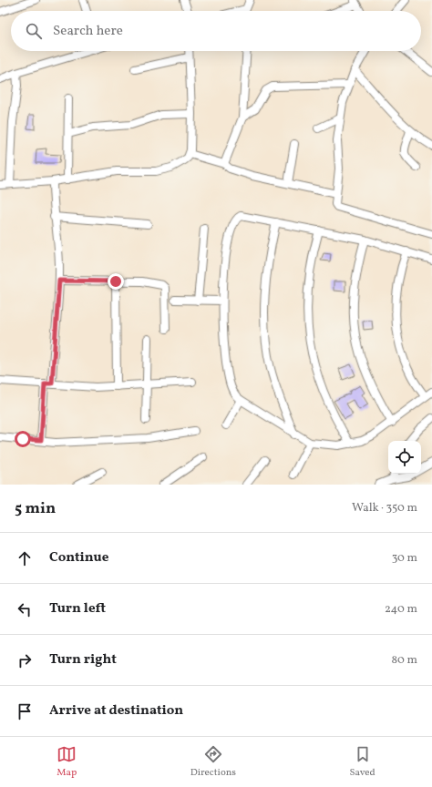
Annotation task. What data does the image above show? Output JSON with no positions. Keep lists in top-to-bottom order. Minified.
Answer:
{"page":{"search":"Search here","heading":["5 min","Walk · 350 m"],"list":[["Continue","30 m"],["Turn left","240 m"],["Turn right","80 m"],"Arrive at destination"],"nav":["Map","Directions","Saved"]}}
